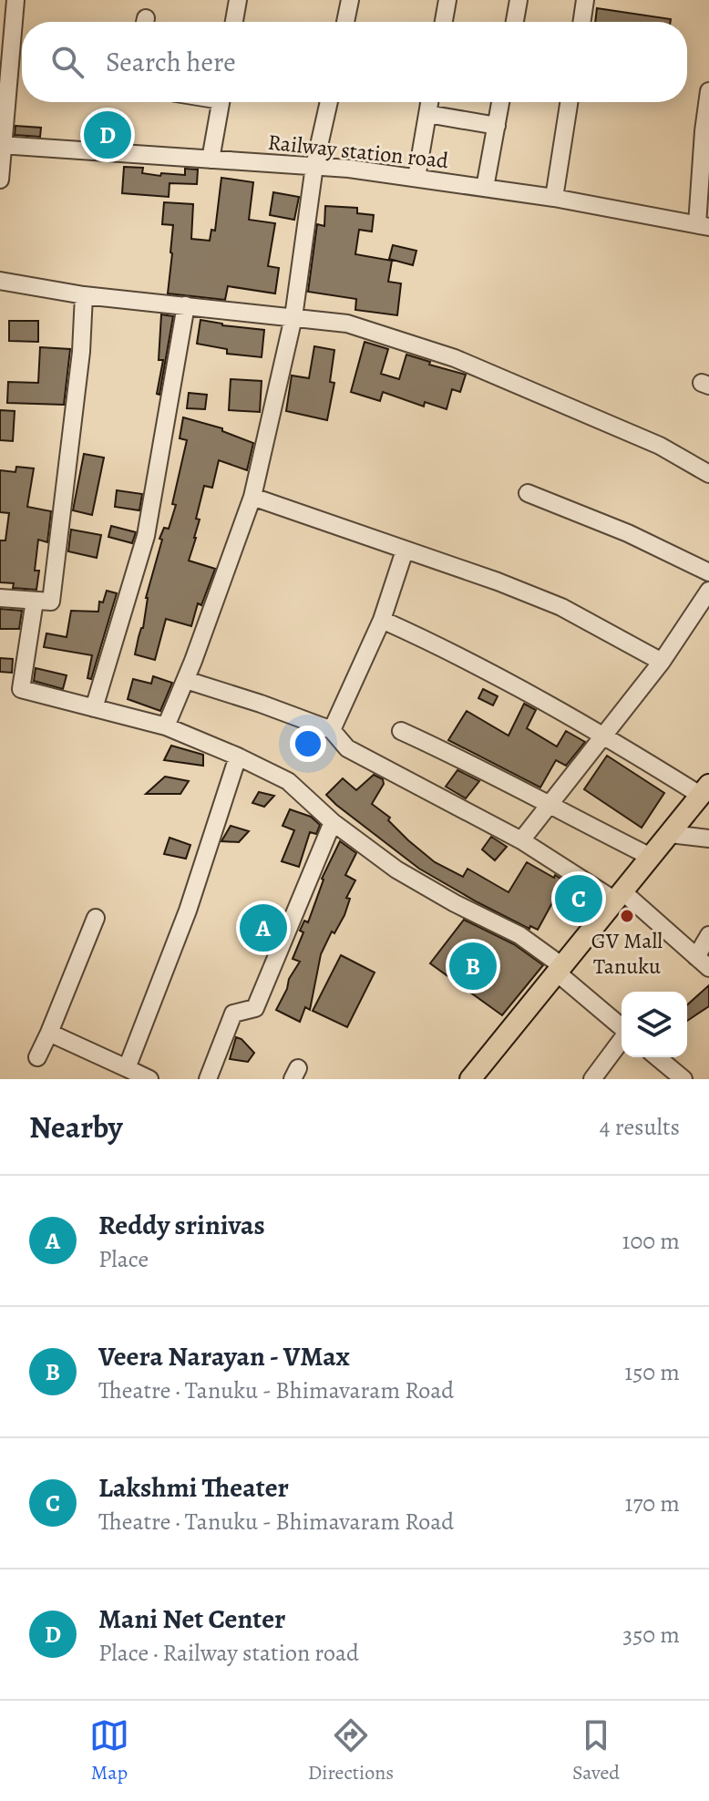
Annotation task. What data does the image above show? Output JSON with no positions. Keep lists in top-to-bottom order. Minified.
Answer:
{"streets":{"street":["Railway station road"]},"places":["GV Mall Tanuku"],"page":{"search":"Search here","pins":["D","C","A","B"],"heading":["Nearby","4 results"],"list":[{"mark":"A","name":"Reddy srinivas","note":"Place","value":"100 m"},{"mark":"B","name":"Veera Narayan - VMax","note":"Theatre · Tanuku - Bhimavaram Road","value":"150 m"},{"mark":"C","name":"Lakshmi Theater","note":"Theatre · Tanuku - Bhimavaram Road","value":"170 m"},{"mark":"D","name":"Mani Net Center","note":"Place · Railway station road","value":"350 m"}],"nav":["Map","Directions","Saved"]}}
